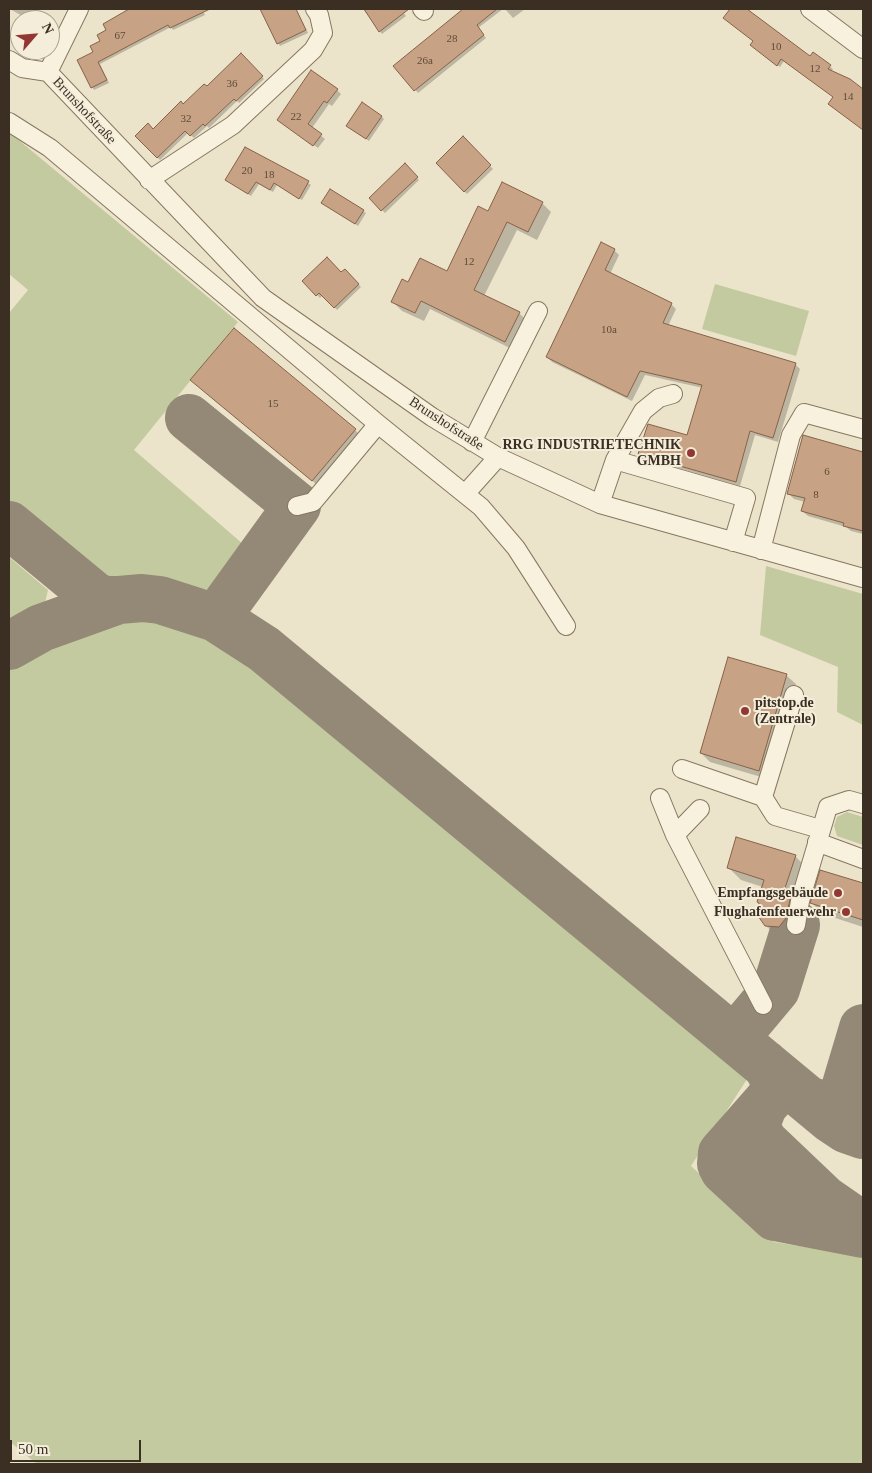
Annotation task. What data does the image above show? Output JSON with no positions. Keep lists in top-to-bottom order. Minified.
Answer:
{"streets":{"street":["Brunshofstraße"]},"places":["RRG INDUSTRIETECHNIK GMBH","pitstop.de (Zentrale)","Empfangsgebäude","Flughafenfeuerwehr"],"house_numbers":["67","28","10","26a","12","36","14","22","32","20","18","12","10a","15","6","8"],"scale_bar":"50 m","north":"top right"}
